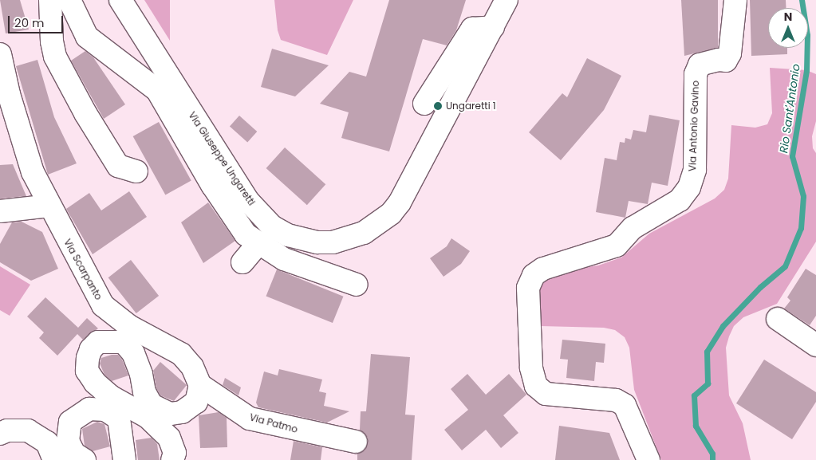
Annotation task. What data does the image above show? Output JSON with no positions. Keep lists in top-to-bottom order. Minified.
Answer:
{"streets":{"street":["Via Antonio Gavino","Via Giuseppe Ungaretti","Via Scarpanto","Via Patmo"]},"crossings":[["Via Scarpanto","Via Patmo"]],"water":["Rio Sant'Antonio"],"places":["Ungaretti 1"],"scale_bar":"20 m","north":"top"}
